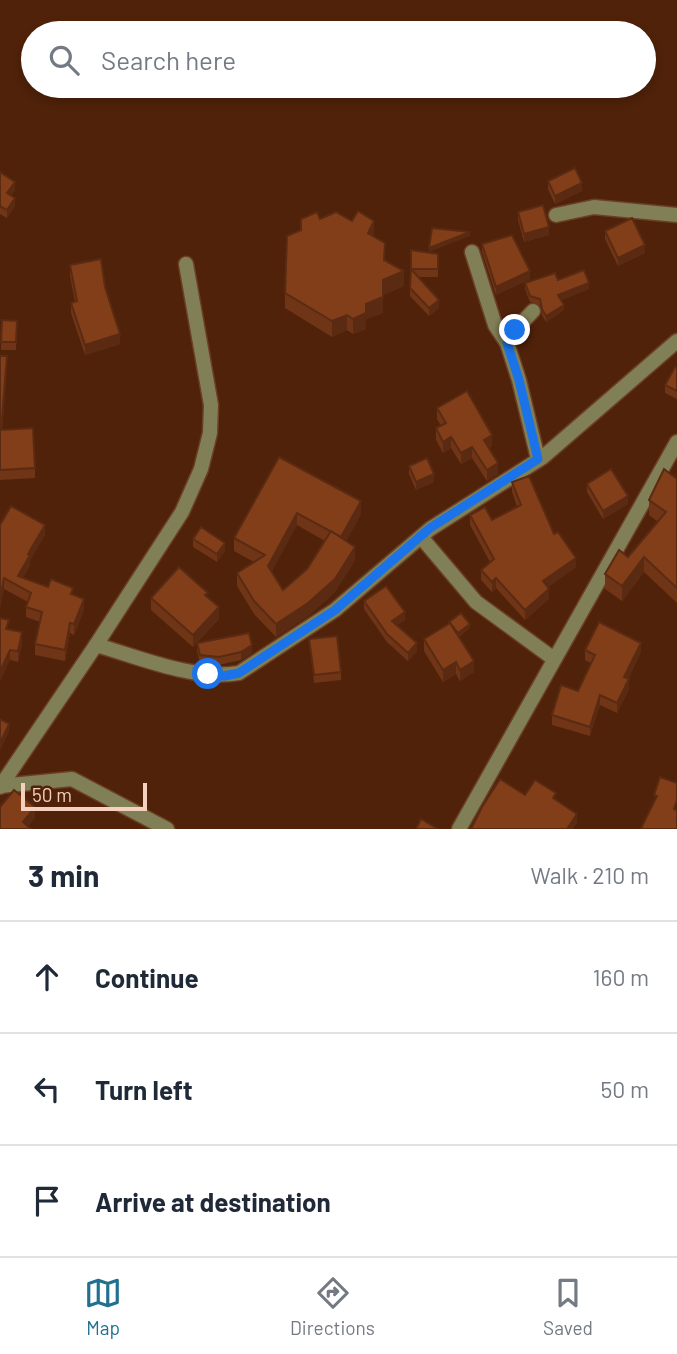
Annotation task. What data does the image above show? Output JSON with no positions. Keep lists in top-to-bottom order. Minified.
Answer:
{"scale_bar":"50 m","page":{"search":"Search here","scale":"50 m","heading":["3 min","Walk · 210 m"],"list":[["Continue","160 m"],["Turn left","50 m"],"Arrive at destination"],"nav":["Map","Directions","Saved"]}}
